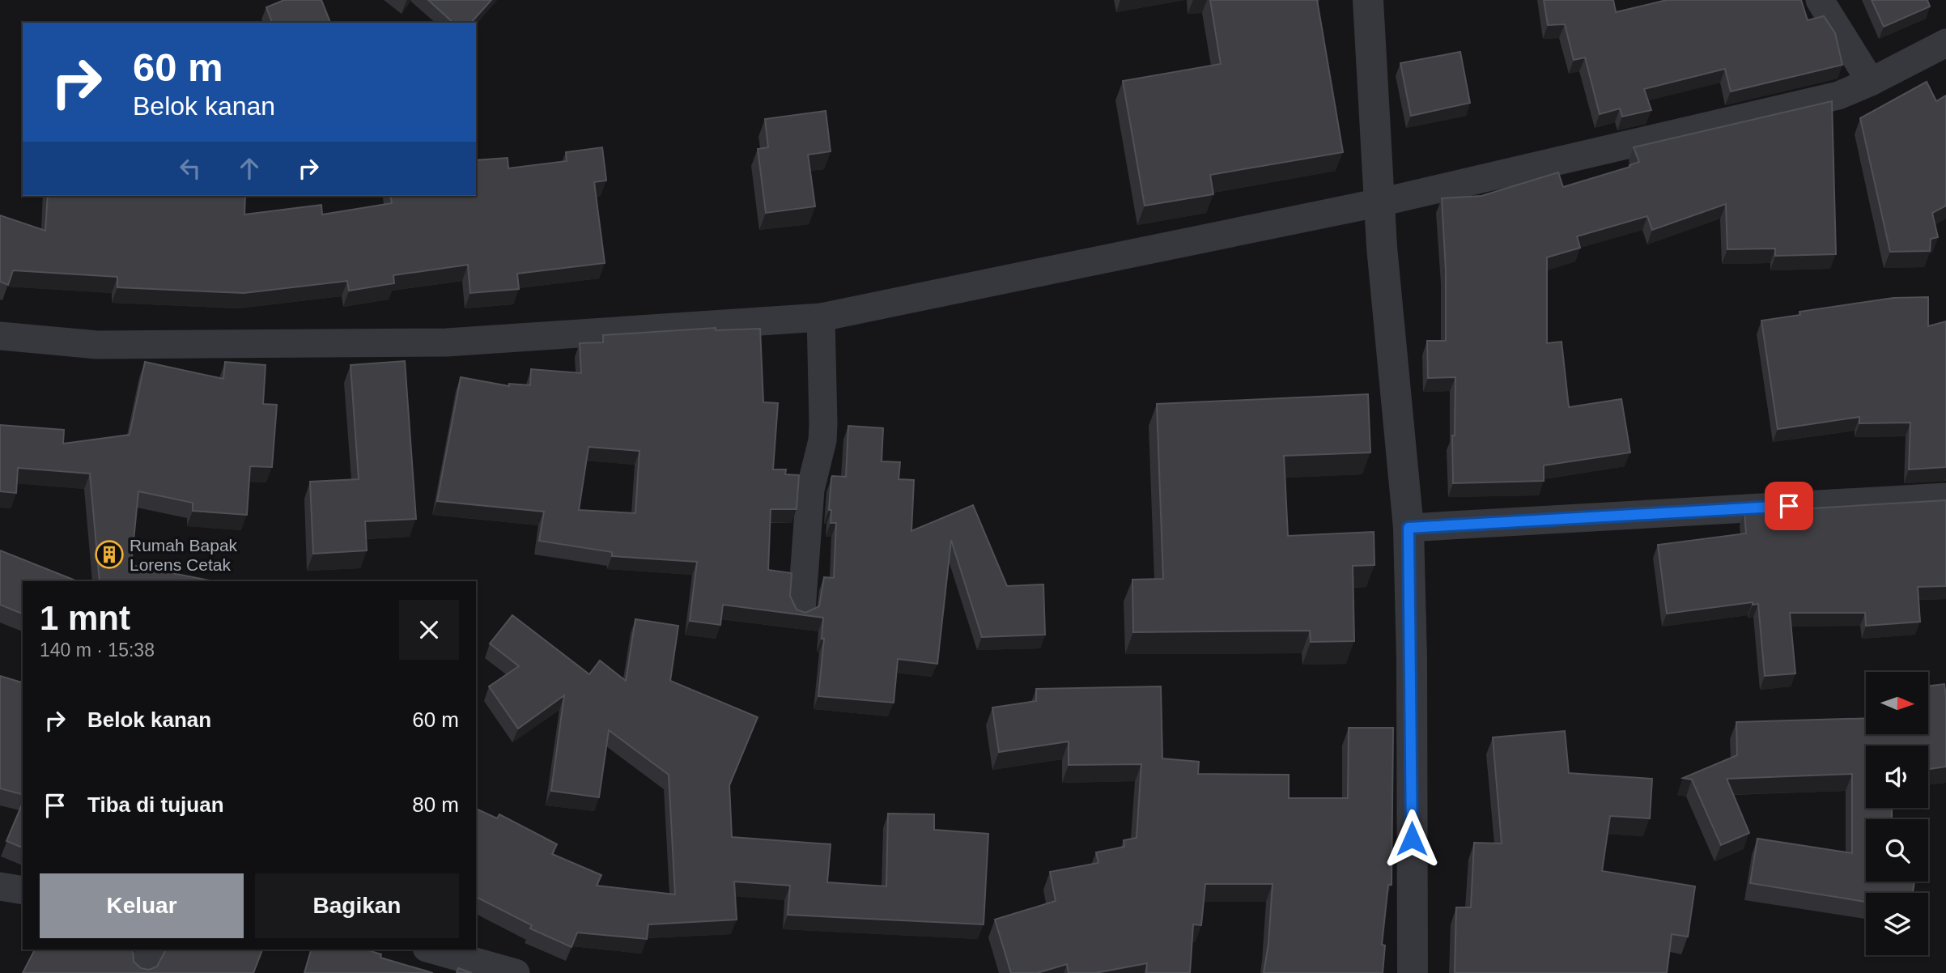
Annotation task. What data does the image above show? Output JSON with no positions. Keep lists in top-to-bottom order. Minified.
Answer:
{"places":{"building":["Rumah Bapak Lorens Cetak"]},"north":"right","page":{"turn":["60 m","Belok kanan"],"heading":["1 mnt","140 m · 15:38"],"list":[{"name":"Belok kanan","value":"60 m"},{"name":"Tiba di tujuan","value":"80 m"}],"buttons":["Keluar","Bagikan"]}}
